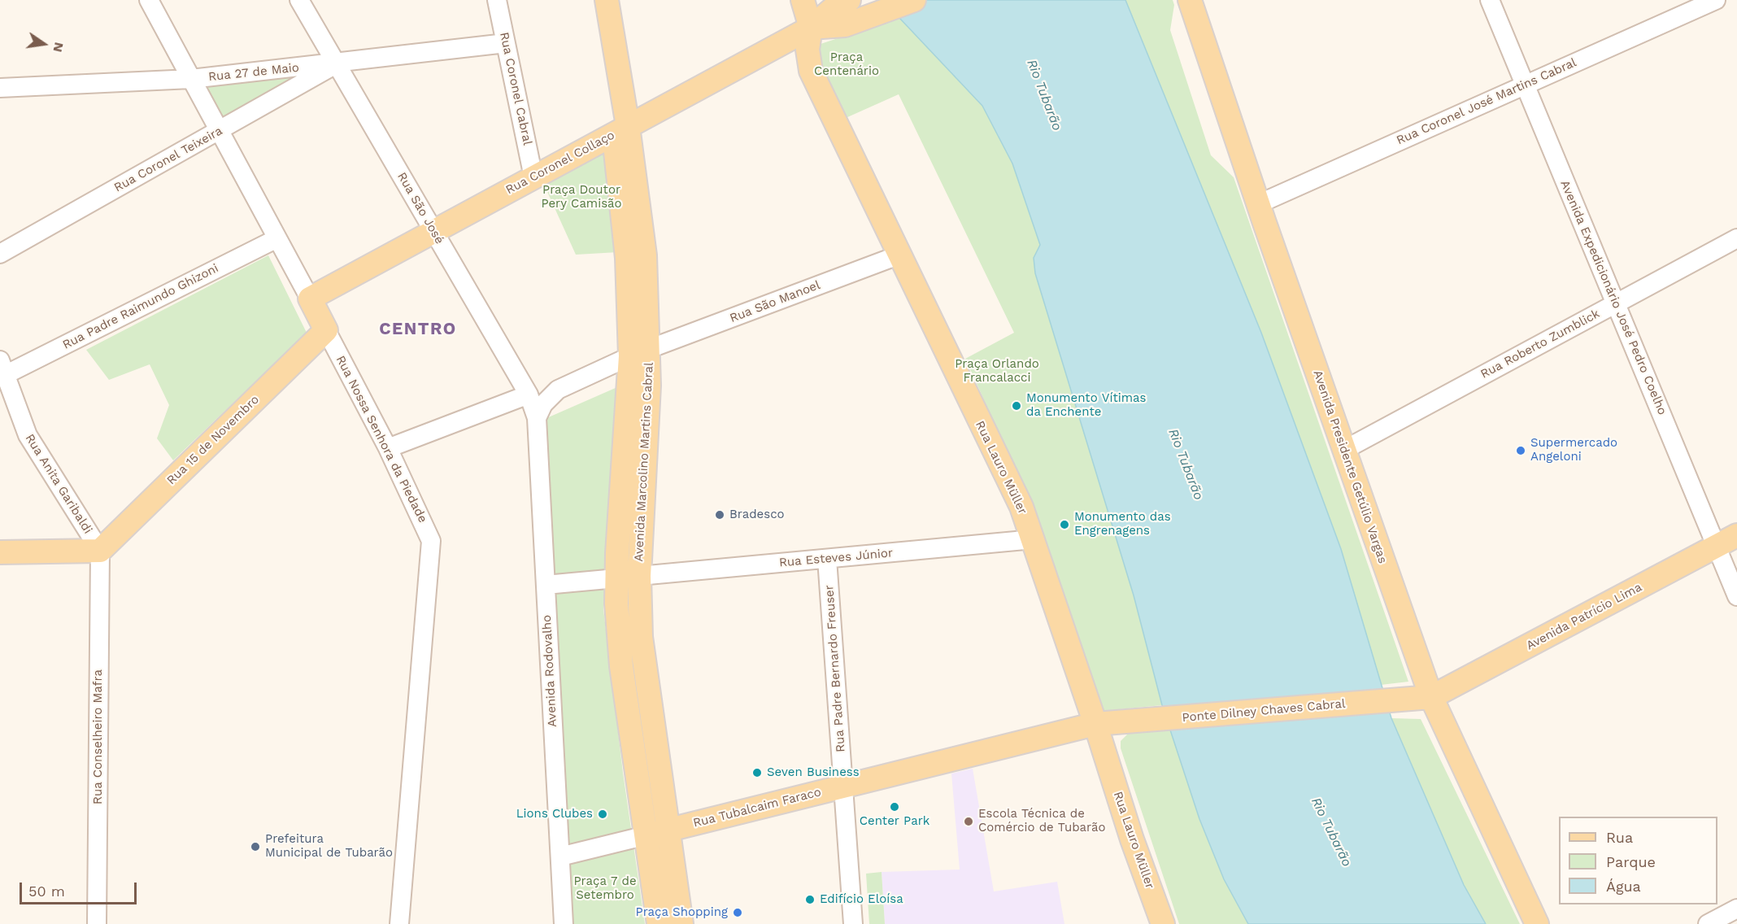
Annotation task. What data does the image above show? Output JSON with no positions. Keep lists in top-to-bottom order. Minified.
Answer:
{"streets":{"main road":["Rua Coronel Collaço","Rua Nossa Senhora da Piedade","Rua 15 de Novembro","Avenida Marcolino Martins Cabral","Avenida Presidente Getúlio Vargas","Rua Lauro Müller","Avenida Patrício Lima","Ponte Dilney Chaves Cabral","Rua Tubalcaim Faraco"],"street":["Rua 27 de Maio","Rua Coronel Cabral","Rua Coronel José Martins Cabral","Rua Coronel Teixeira","Rua São José","Avenida Expedicionário José Pedro Coelho","Rua São Manoel","Rua Padre Raimundo Ghizoni","Rua Roberto Zumblick","Rua Anita Garibaldi","Rua Esteves Júnior","Rua Padre Bernardo Freuser","Avenida Rodovalho","Rua Conselheiro Mafra"]},"crossings":[["Rua 27 de Maio","Rua Coronel Cabral"],["Rua 27 de Maio","Rua Coronel Teixeira"],["Rua 27 de Maio","Rua São José"],["Rua 27 de Maio","Rua Nossa Senhora da Piedade"],["Rua Coronel Cabral","Rua Coronel Collaço"],["Rua Coronel José Martins Cabral","Avenida Expedicionário José Pedro Coelho"],["Rua Coronel José Martins Cabral","Avenida Presidente Getúlio Vargas"],["Rua Coronel Teixeira","Rua São José"],["Rua Coronel Teixeira","Rua Nossa Senhora da Piedade"],["Rua Coronel Collaço","Rua São José"],["Rua Coronel Collaço","Rua Nossa Senhora da Piedade"],["Rua Coronel Collaço","Avenida Marcolino Martins Cabral"],["Rua Coronel Collaço","Rua Lauro Müller"],["Rua São José","Rua São Manoel"],["Rua São José","Avenida Rodovalho"],["Avenida Expedicionário José Pedro Coelho","Rua Roberto Zumblick"],["Avenida Expedicionário José Pedro Coelho","Avenida Patrício Lima"],["Rua São Manoel","Avenida Marcolino Martins Cabral"],["Rua São Manoel","Rua Lauro Müller"],["Rua São Manoel","Avenida Rodovalho"],["Rua Padre Raimundo Ghizoni","Rua Nossa Senhora da Piedade"],["Rua Padre Raimundo Ghizoni","Rua Anita Garibaldi"],["Rua Roberto Zumblick","Avenida Presidente Getúlio Vargas"],["Rua Nossa Senhora da Piedade","Rua 15 de Novembro"],["Rua 15 de Novembro","Rua Anita Garibaldi"],["Rua 15 de Novembro","Rua Conselheiro Mafra"],["Avenida Marcolino Martins Cabral","Rua Esteves Júnior"],["Avenida Marcolino Martins Cabral","Rua Tubalcaim Faraco"],["Avenida Presidente Getúlio Vargas","Avenida Patrício Lima"],["Avenida Presidente Getúlio Vargas","Ponte Dilney Chaves Cabral"],["Rua Lauro Müller","Rua Esteves Júnior"],["Rua Lauro Müller","Ponte Dilney Chaves Cabral"],["Rua Lauro Müller","Rua Tubalcaim Faraco"],["Rua Anita Garibaldi","Rua Conselheiro Mafra"],["Rua Esteves Júnior","Rua Padre Bernardo Freuser"],["Avenida Patrício Lima","Ponte Dilney Chaves Cabral"],["Rua Padre Bernardo Freuser","Rua Tubalcaim Faraco"],["Avenida Rodovalho","Rua Tubalcaim Faraco"],["Ponte Dilney Chaves Cabral","Rua Tubalcaim Faraco"]],"districts":["CENTRO"],"water":["Rio Tubarão"],"parks":["Praça Centenário","Praça Doutor Pery Camisão","Praça Orlando Francalacci","Praça 7 de Setembro"],"places":["Monumento Vítimas da Enchente","Supermercado Angeloni","Bradesco","Monumento das Engrenagens","Seven Business","Center Park","Lions Clubes","Escola Técnica de Comércio de Tubarão","Prefeitura Municipal de Tubarão","Edifício Eloísa","Praça Shopping"],"legend":["Rua","Parque","Água"],"scale_bar":"50 m","north":"right"}
